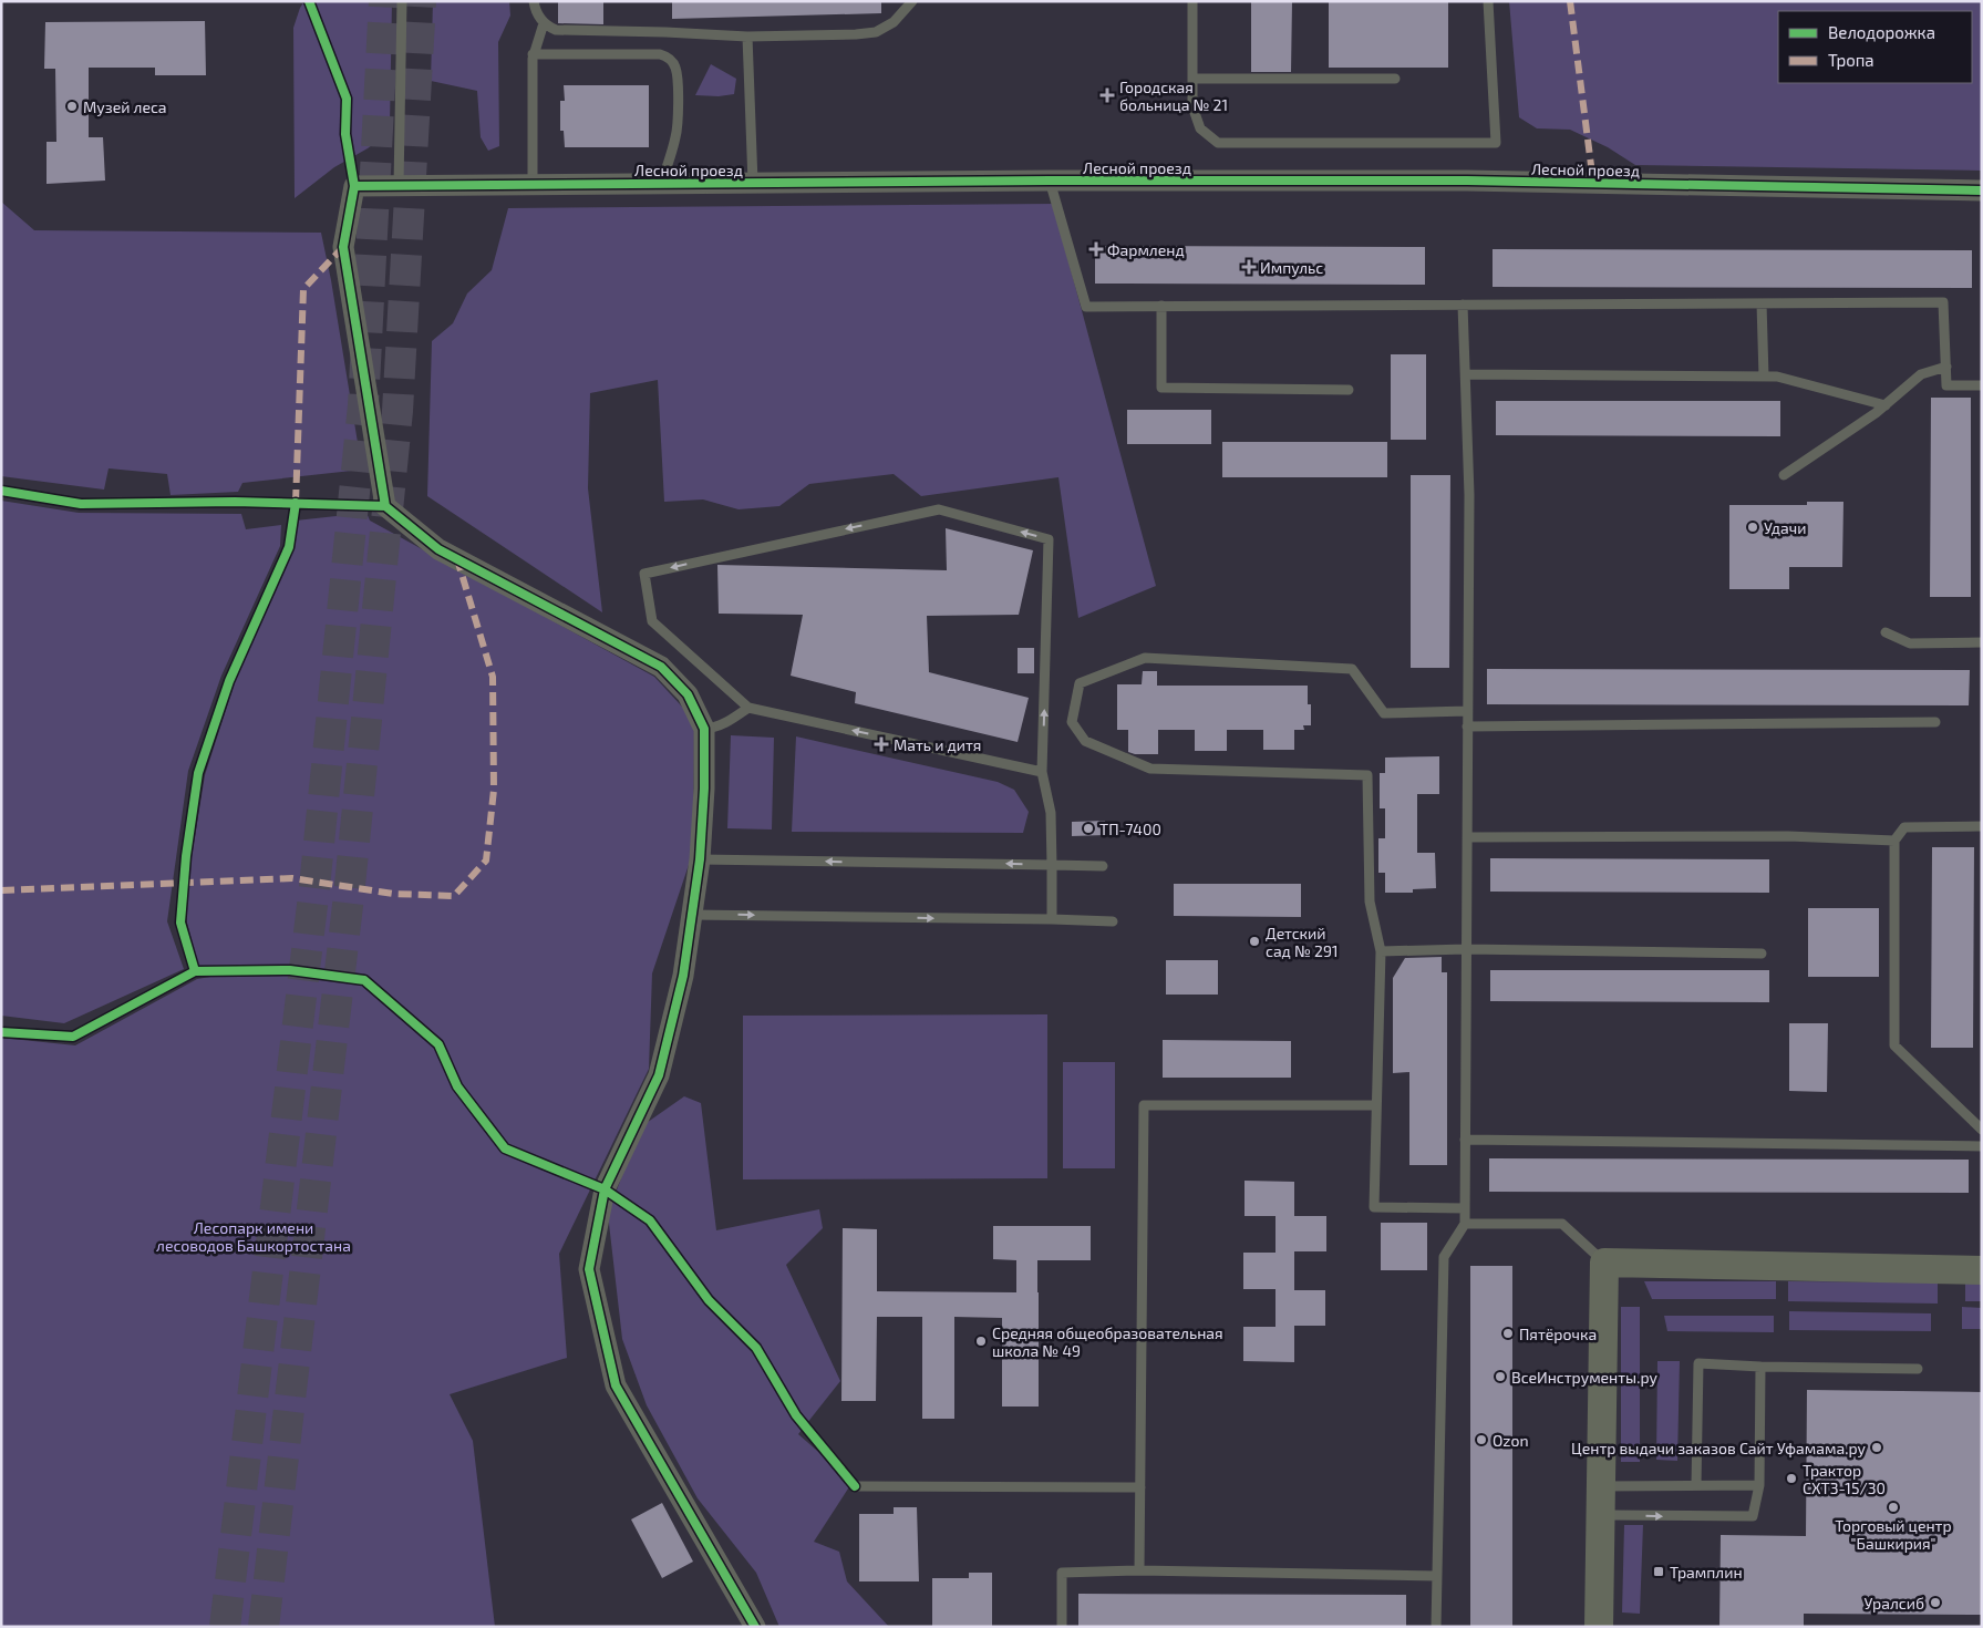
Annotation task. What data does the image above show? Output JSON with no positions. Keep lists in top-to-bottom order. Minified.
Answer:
{"streets":{"street":["Лесной проезд"]},"parks":["Лесопарк имени лесоводов Башкортостана"],"places":{"health":["Городская больница № 21","Фармленд","Импульс","Мать и дитя"],"other":["Музей леса","Удачи","ТП-7400","Детский сад № 291","Пятёрочка","Средняя общеобразовательная школа № 49","ВсеИнструменты.ру","Ozon","Центр выдачи заказов Сайт Уфамама.ру","Трактор СХТ3-15/30","Торговый центр \"Башкирия\"","Уралсиб"],"transit":["Трамплин"]},"legend":["Велодорожка","Тропа"]}
